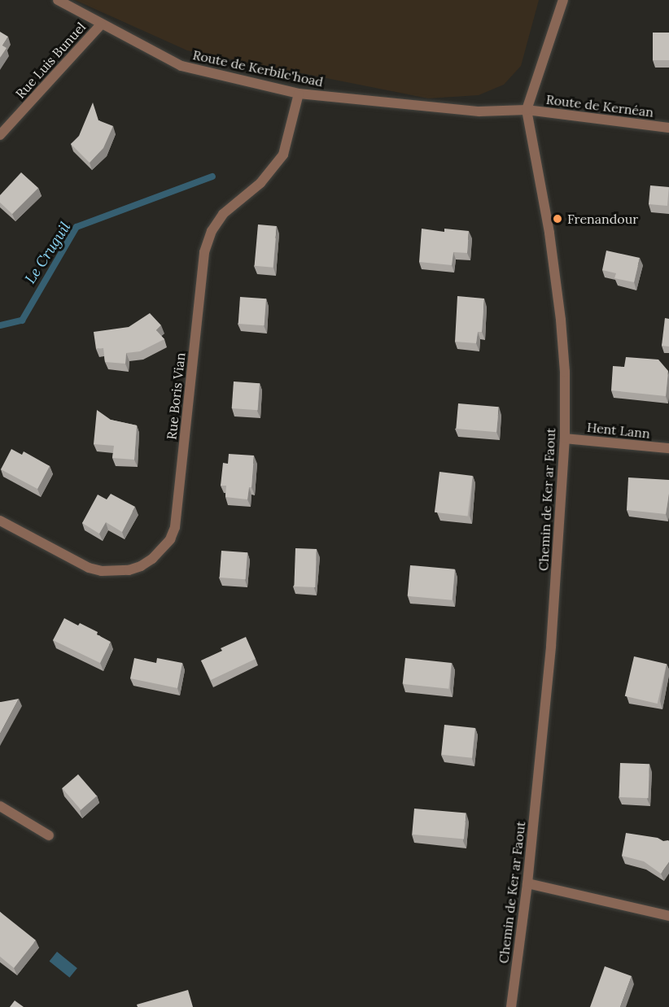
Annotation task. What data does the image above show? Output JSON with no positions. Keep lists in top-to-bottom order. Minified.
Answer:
{"streets":{"street":["Rue Luis Bunuel","Route de Kerbilc'hoad","Route de Kernéan","Rue Boris Vian","Hent Lann","Chemin de Ker ar Faout"]},"crossings":[["Rue Luis Bunuel","Route de Kerbilc'hoad"],["Route de Kerbilc'hoad","Route de Kernéan"],["Route de Kerbilc'hoad","Rue Boris Vian"],["Route de Kerbilc'hoad","Chemin de Ker ar Faout"],["Route de Kernéan","Chemin de Ker ar Faout"],["Hent Lann","Chemin de Ker ar Faout"]],"water":["Le Cruguil"],"places":["Frenandour"]}
